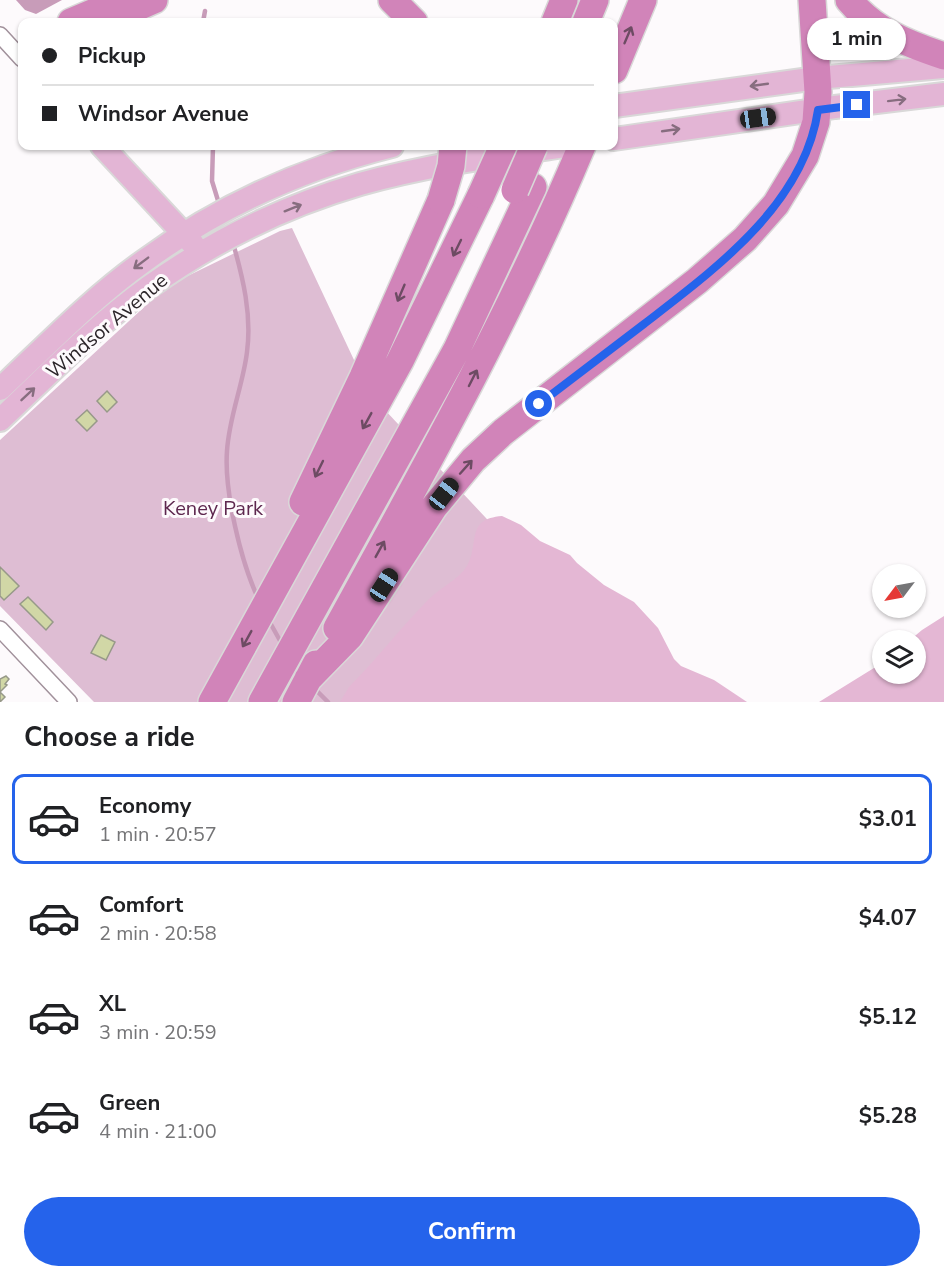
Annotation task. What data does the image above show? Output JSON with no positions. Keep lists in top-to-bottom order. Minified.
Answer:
{"streets":{"main road":["Windsor Avenue"]},"parks":["Keney Park"],"north":"bottom left","page":{"bubble":"1 min","banner":["Pickup","Windsor Avenue"],"heading":"Choose a ride","list":[{"name":"Economy","note":"1 min · 20:57","value":"$3.01"},{"name":"Comfort","note":"2 min · 20:58","value":"$4.07"},{"name":"XL","note":"3 min · 20:59","value":"$5.12"},{"name":"Green","note":"4 min · 21:00","value":"$5.28"}],"buttons":"Confirm"}}
